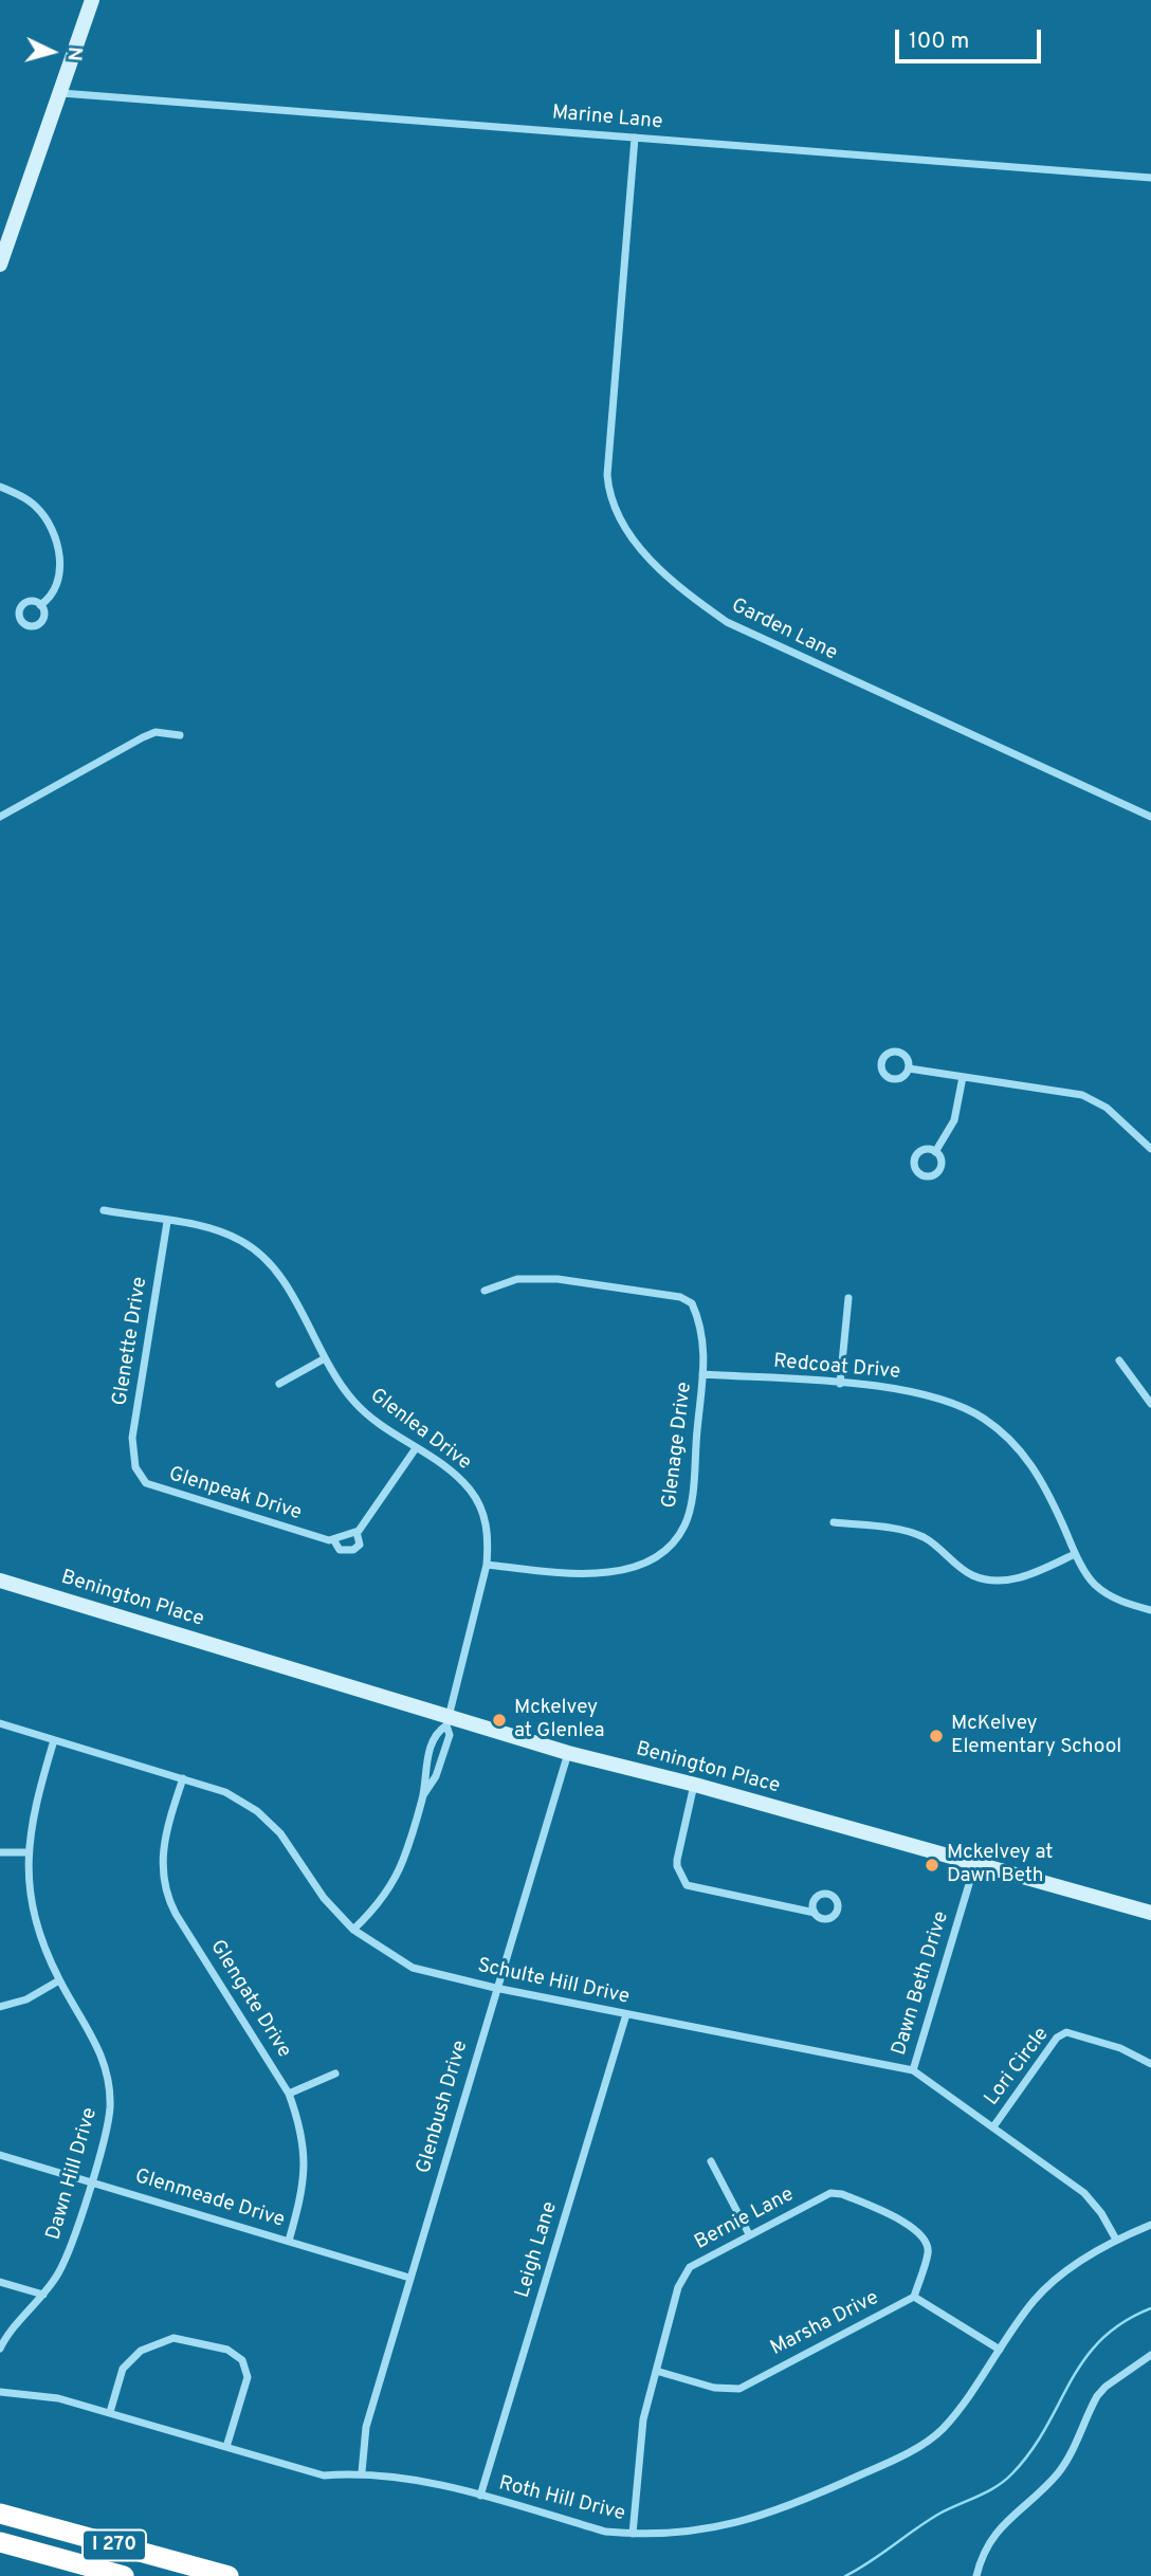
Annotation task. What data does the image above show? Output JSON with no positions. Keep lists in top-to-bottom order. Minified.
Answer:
{"streets":{"highway":["I 270"],"main road":["Benington Place"],"street":["Marine Lane","Garden Lane","Glenette Drive","Redcoat Drive","Glenlea Drive","Glenage Drive","Glenpeak Drive","Schulte Hill Drive","Dawn Beth Drive","Glengate Drive","Lori Circle","Glenbush Drive","Dawn Hill Drive","Glenmeade Drive","Bernie Lane","Leigh Lane","Marsha Drive","Roth Hill Drive"]},"crossings":[["Marine Lane","Garden Lane"],["Glenette Drive","Glenlea Drive"],["Glenette Drive","Glenpeak Drive"],["Redcoat Drive","Glenage Drive"],["Glenlea Drive","Glenage Drive"],["Glenlea Drive","Glenpeak Drive"],["Glenlea Drive","Benington Place"],["Glenlea Drive","Schulte Hill Drive"],["Benington Place","Dawn Beth Drive"],["Benington Place","Glenbush Drive"],["Schulte Hill Drive","Dawn Beth Drive"],["Schulte Hill Drive","Glengate Drive"],["Schulte Hill Drive","Lori Circle"],["Schulte Hill Drive","Glenbush Drive"],["Schulte Hill Drive","Dawn Hill Drive"],["Schulte Hill Drive","Leigh Lane"],["Schulte Hill Drive","Roth Hill Drive"],["Glengate Drive","Glenmeade Drive"],["Glenbush Drive","Glenmeade Drive"],["Glenbush Drive","Roth Hill Drive"],["Dawn Hill Drive","Glenmeade Drive"],["Bernie Lane","Marsha Drive"],["Bernie Lane","Roth Hill Drive"],["Leigh Lane","Roth Hill Drive"]],"places":["Mckelvey at Glenlea","McKelvey Elementary School","Mckelvey at Dawn Beth"],"scale_bar":"100 m","north":"right"}
